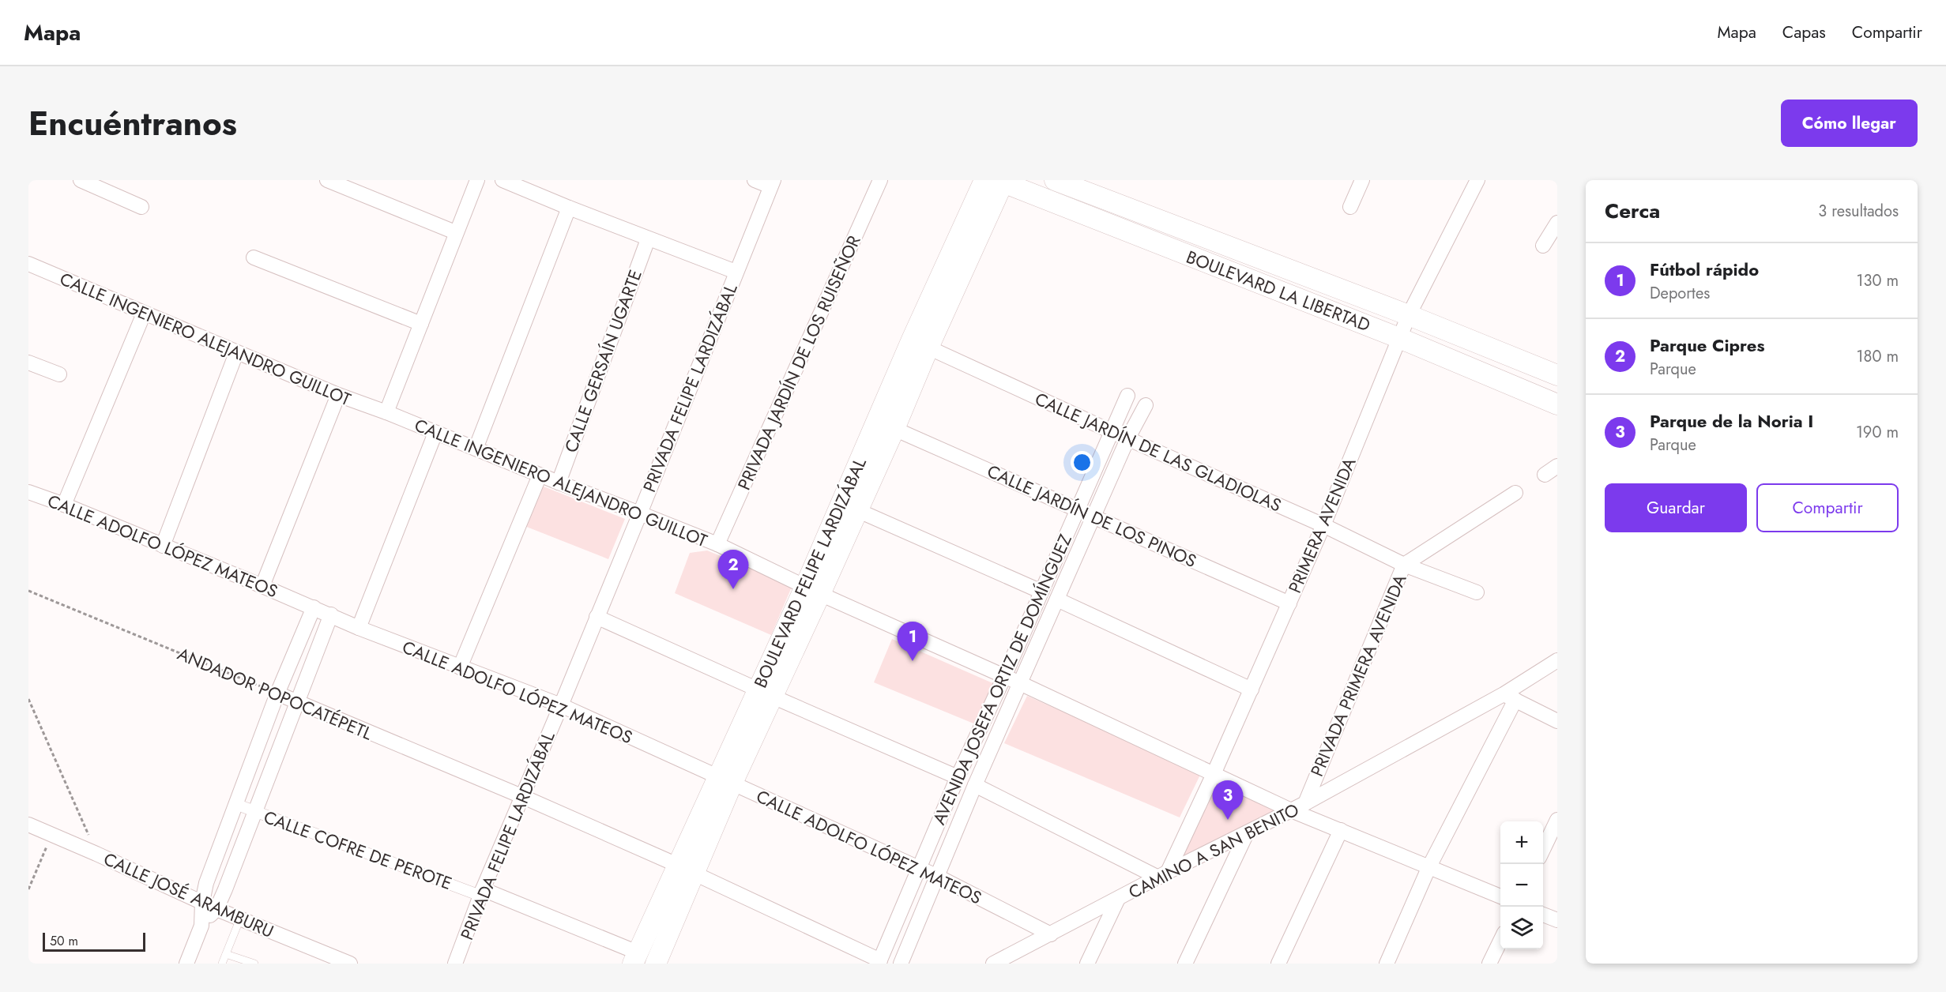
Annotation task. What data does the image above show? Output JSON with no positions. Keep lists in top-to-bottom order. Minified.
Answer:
{"streets":{"main road":["BOULEVARD LA LIBERTAD","BOULEVARD FELIPE LARDIZÁBAL"],"street":["CALLE INGENIERO ALEJANDRO GUILLOT","CALLE GERSAÍN UGARTE","PRIVADA JARDÍN DE LOS RUISEÑOR","PRIVADA FELIPE LARDIZÁBAL","CALLE JARDÍN DE LAS GLADIOLAS","CALLE JARDÍN DE LOS PINOS","PRIMERA AVENIDA","CALLE ADOLFO LÓPEZ MATEOS","PRIVADA PRIMERA AVENIDA","AVENIDA JOSEFA ORTIZ DE DOMÍNGUEZ","ANDADOR POPOCATÉPETL","CALLE COFRE DE PEROTE","CAMINO A SAN BENITO","CALLE JOSÉ ARAMBURU"]},"crossings":[["BOULEVARD LA LIBERTAD","PRIMERA AVENIDA"],["BOULEVARD LA LIBERTAD","BOULEVARD FELIPE LARDIZÁBAL"],["CALLE INGENIERO ALEJANDRO GUILLOT","CALLE GERSAÍN UGARTE"],["CALLE INGENIERO ALEJANDRO GUILLOT","PRIVADA JARDÍN DE LOS RUISEÑOR"],["CALLE INGENIERO ALEJANDRO GUILLOT","PRIVADA FELIPE LARDIZÁBAL"],["CALLE INGENIERO ALEJANDRO GUILLOT","PRIMERA AVENIDA"],["CALLE INGENIERO ALEJANDRO GUILLOT","BOULEVARD FELIPE LARDIZÁBAL"],["CALLE INGENIERO ALEJANDRO GUILLOT","AVENIDA JOSEFA ORTIZ DE DOMÍNGUEZ"],["CALLE INGENIERO ALEJANDRO GUILLOT","CAMINO A SAN BENITO"],["PRIVADA FELIPE LARDIZÁBAL","CALLE ADOLFO LÓPEZ MATEOS"],["PRIVADA FELIPE LARDIZÁBAL","ANDADOR POPOCATÉPETL"],["PRIVADA FELIPE LARDIZÁBAL","CALLE COFRE DE PEROTE"],["CALLE JARDÍN DE LAS GLADIOLAS","PRIMERA AVENIDA"],["CALLE JARDÍN DE LAS GLADIOLAS","BOULEVARD FELIPE LARDIZÁBAL"],["CALLE JARDÍN DE LAS GLADIOLAS","PRIVADA PRIMERA AVENIDA"],["CALLE JARDÍN DE LAS GLADIOLAS","AVENIDA JOSEFA ORTIZ DE DOMÍNGUEZ"],["CALLE JARDÍN DE LOS PINOS","PRIMERA AVENIDA"],["CALLE JARDÍN DE LOS PINOS","BOULEVARD FELIPE LARDIZÁBAL"],["CALLE JARDÍN DE LOS PINOS","AVENIDA JOSEFA ORTIZ DE DOMÍNGUEZ"],["PRIMERA AVENIDA","CAMINO A SAN BENITO"],["CALLE ADOLFO LÓPEZ MATEOS","BOULEVARD FELIPE LARDIZÁBAL"],["CALLE ADOLFO LÓPEZ MATEOS","AVENIDA JOSEFA ORTIZ DE DOMÍNGUEZ"],["CALLE ADOLFO LÓPEZ MATEOS","CAMINO A SAN BENITO"],["BOULEVARD FELIPE LARDIZÁBAL","ANDADOR POPOCATÉPETL"],["PRIVADA PRIMERA AVENIDA","CAMINO A SAN BENITO"],["AVENIDA JOSEFA ORTIZ DE DOMÍNGUEZ","ANDADOR POPOCATÉPETL"]],"scale_bar":"50 m","page":{"header":"Mapa","nav":["Mapa","Capas","Compartir"],"title":"Encuéntranos","buttons":["Cómo llegar",["Guardar","Compartir"]],"heading":["Cerca","3 resultados"],"list":[{"mark":"1","name":"Fútbol rápido","note":"Deportes","value":"130 m"},{"mark":"2","name":"Parque Cipres","note":"Parque","value":"180 m"},{"mark":"3","name":"Parque de la Noria I","note":"Parque","value":"190 m"}],"pins":["2","1","3"],"map_buttons":["+","−"],"scale":"50 m"}}
